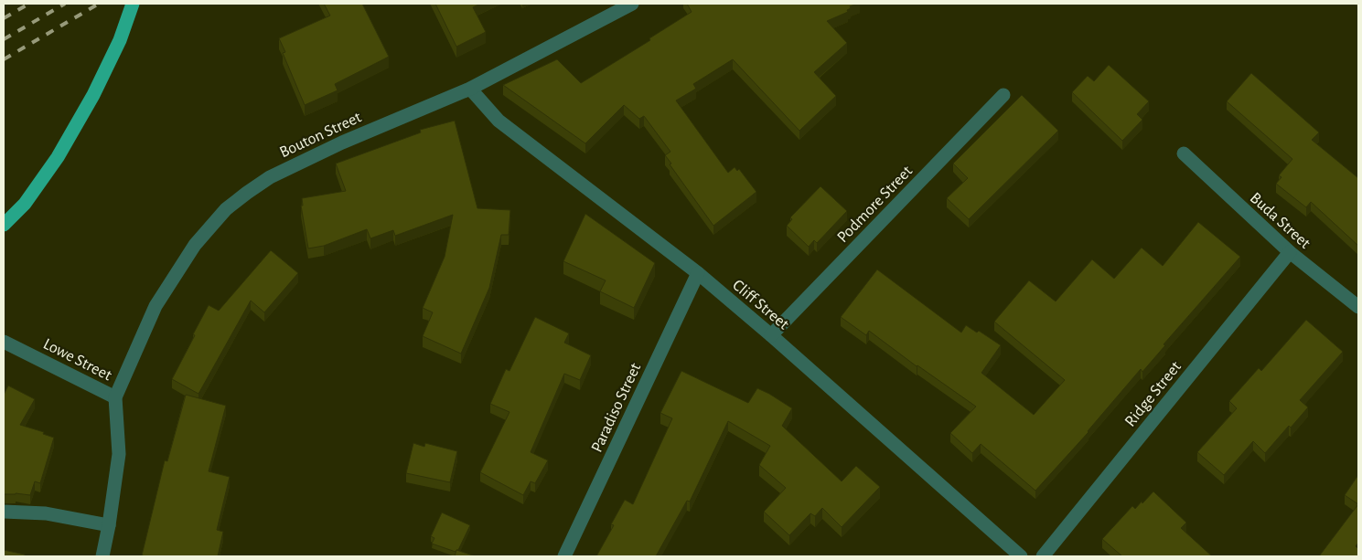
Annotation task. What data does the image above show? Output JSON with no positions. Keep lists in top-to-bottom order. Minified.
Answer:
{"streets":{"street":["Bouton Street","Podmore Street","Buda Street","Cliff Street","Lowe Street","Ridge Street","Paradiso Street"]},"crossings":[["Bouton Street","Cliff Street"],["Bouton Street","Lowe Street"],["Podmore Street","Cliff Street"],["Buda Street","Ridge Street"],["Cliff Street","Paradiso Street"]]}
